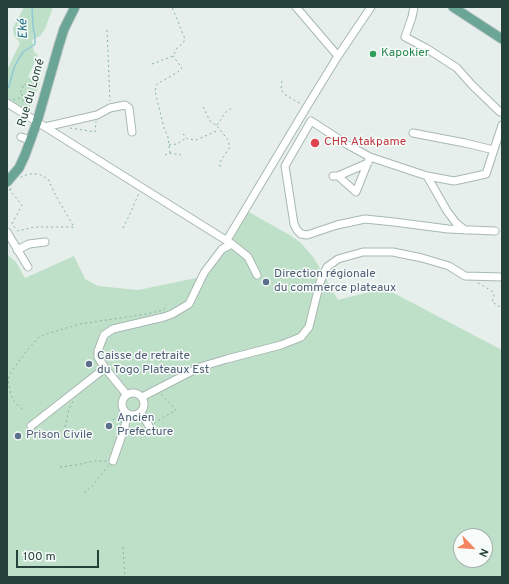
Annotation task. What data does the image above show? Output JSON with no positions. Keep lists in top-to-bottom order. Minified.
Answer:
{"streets":{"main road":["Rue du Lomé"]},"water":["Eké"],"places":["Kapokier","CHR Atakpame","Direction régionale du commerce plateaux","Caisse de retraite du Togo Plateaux Est","Ancien Prefecture","Prison Civile"],"scale_bar":"100 m","north":"bottom right"}
